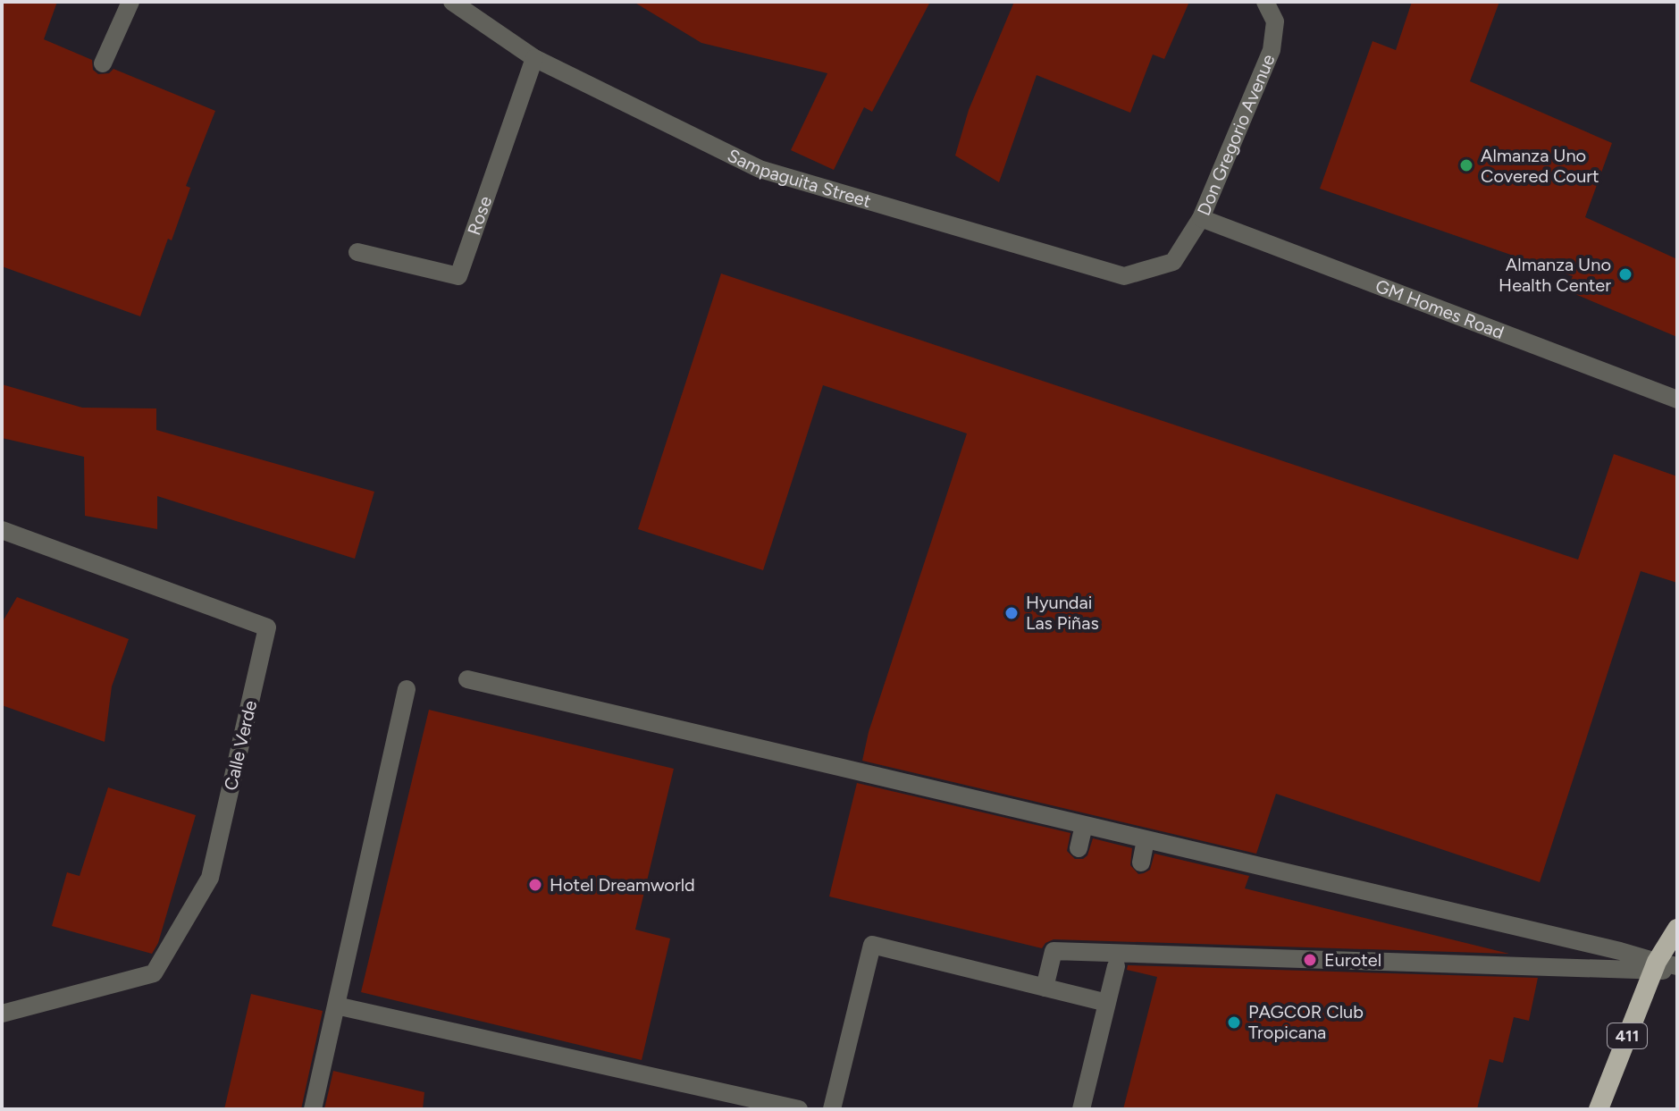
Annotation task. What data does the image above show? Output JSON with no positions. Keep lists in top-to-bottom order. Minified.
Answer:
{"streets":{"highway":["411"],"street":["Don Gregorio Avenue","Sampaguita Street","Rose","GM Homes Road","Calle Verde"]},"crossings":[["Don Gregorio Avenue","Sampaguita Street"],["Don Gregorio Avenue","GM Homes Road"],["Sampaguita Street","Rose"]],"places":["Almanza Uno Covered Court","Almanza Uno Health Center","Hyundai Las Piñas","Hotel Dreamworld","Eurotel","PAGCOR Club Tropicana"]}
